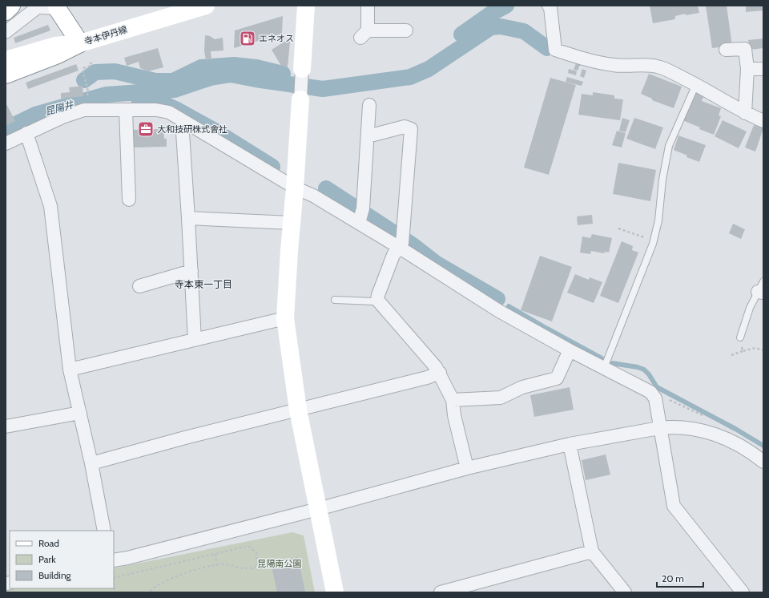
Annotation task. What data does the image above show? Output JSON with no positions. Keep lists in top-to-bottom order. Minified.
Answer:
{"streets":{"main road":["寺本伊丹線"]},"districts":["寺本東一丁目"],"water":["昆陽井"],"parks":["昆陽南公園"],"places":{"fuel station":["エネオス"],"office":["大和技研株式會社"]},"legend":["Road","Park","Building"],"scale_bar":"20 m"}
